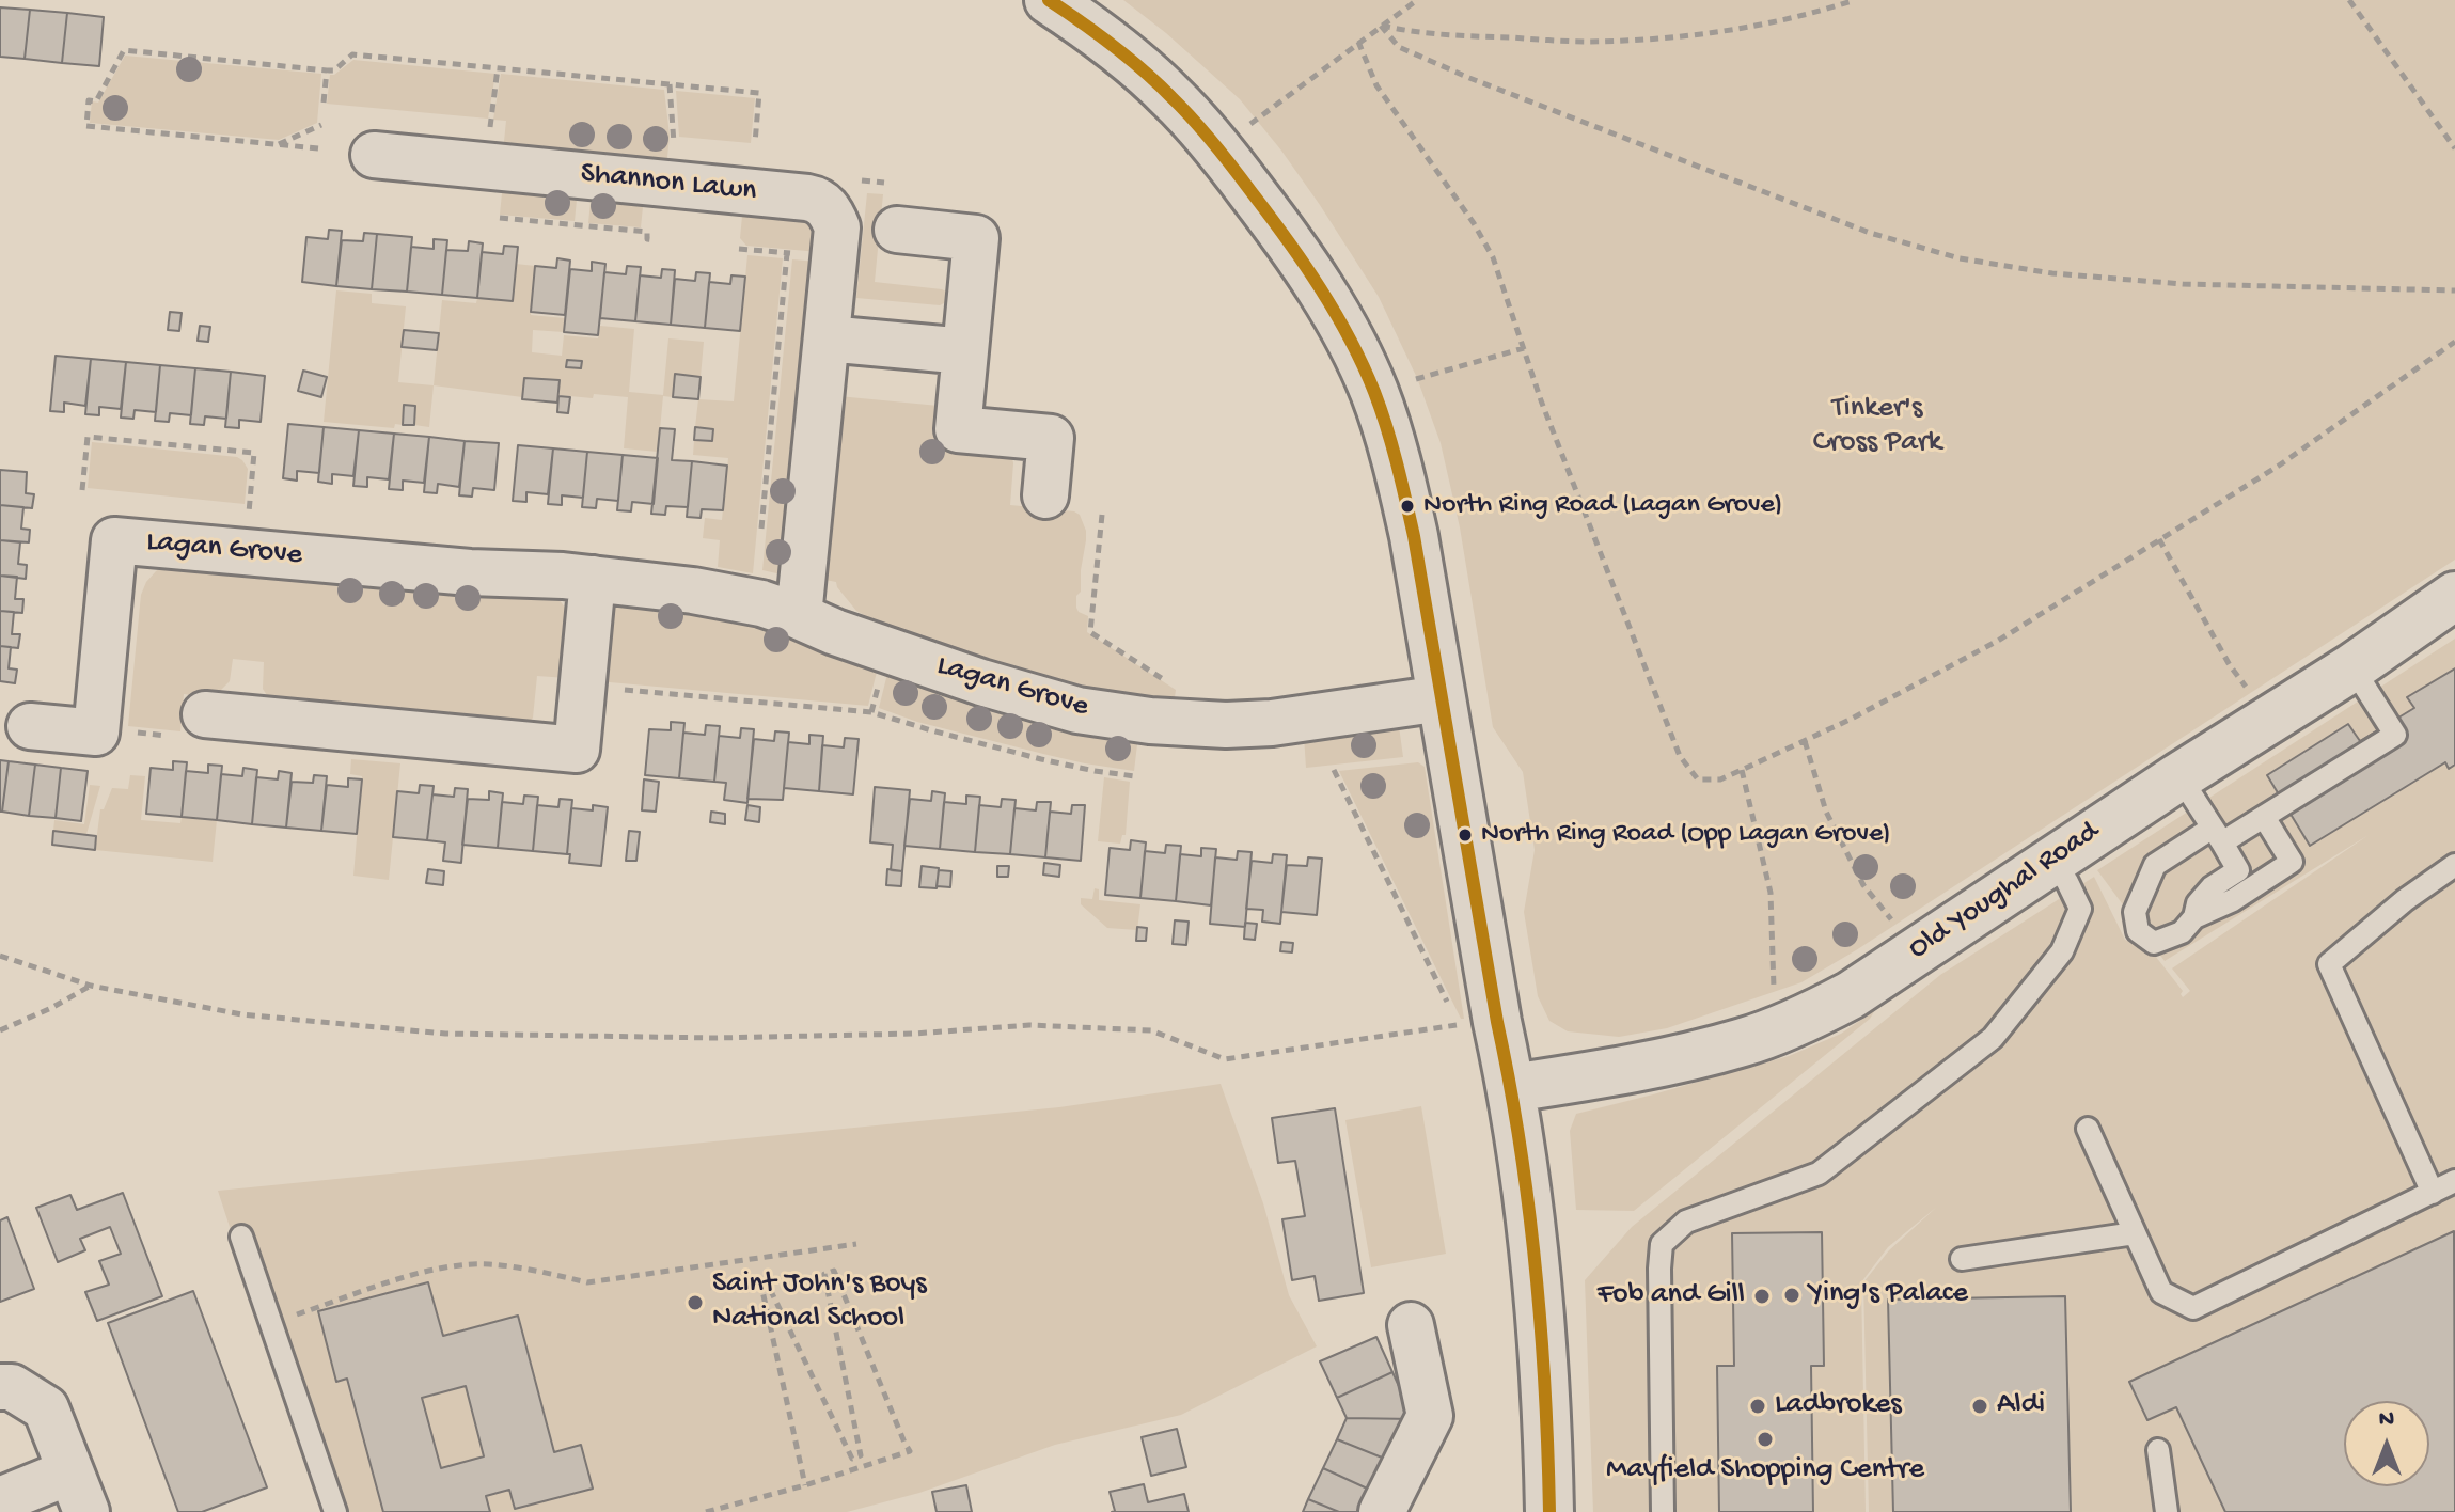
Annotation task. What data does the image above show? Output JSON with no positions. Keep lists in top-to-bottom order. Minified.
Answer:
{"streets":{"main road":["Old Youghal Road"],"street":["Shannon Lawn","Lagan Grove"]},"crossings":[["Shannon Lawn","Lagan Grove"]],"parks":["Tinker's Cross Park"],"places":["North Ring Road (Lagan Grove)","North Ring Road (Opp Lagan Grove)","Ying's Palace","Fob and Gill","Saint John's Boys National School","Ladbrokes","Aldi","Mayfield Shopping Centre"],"north":"top"}
